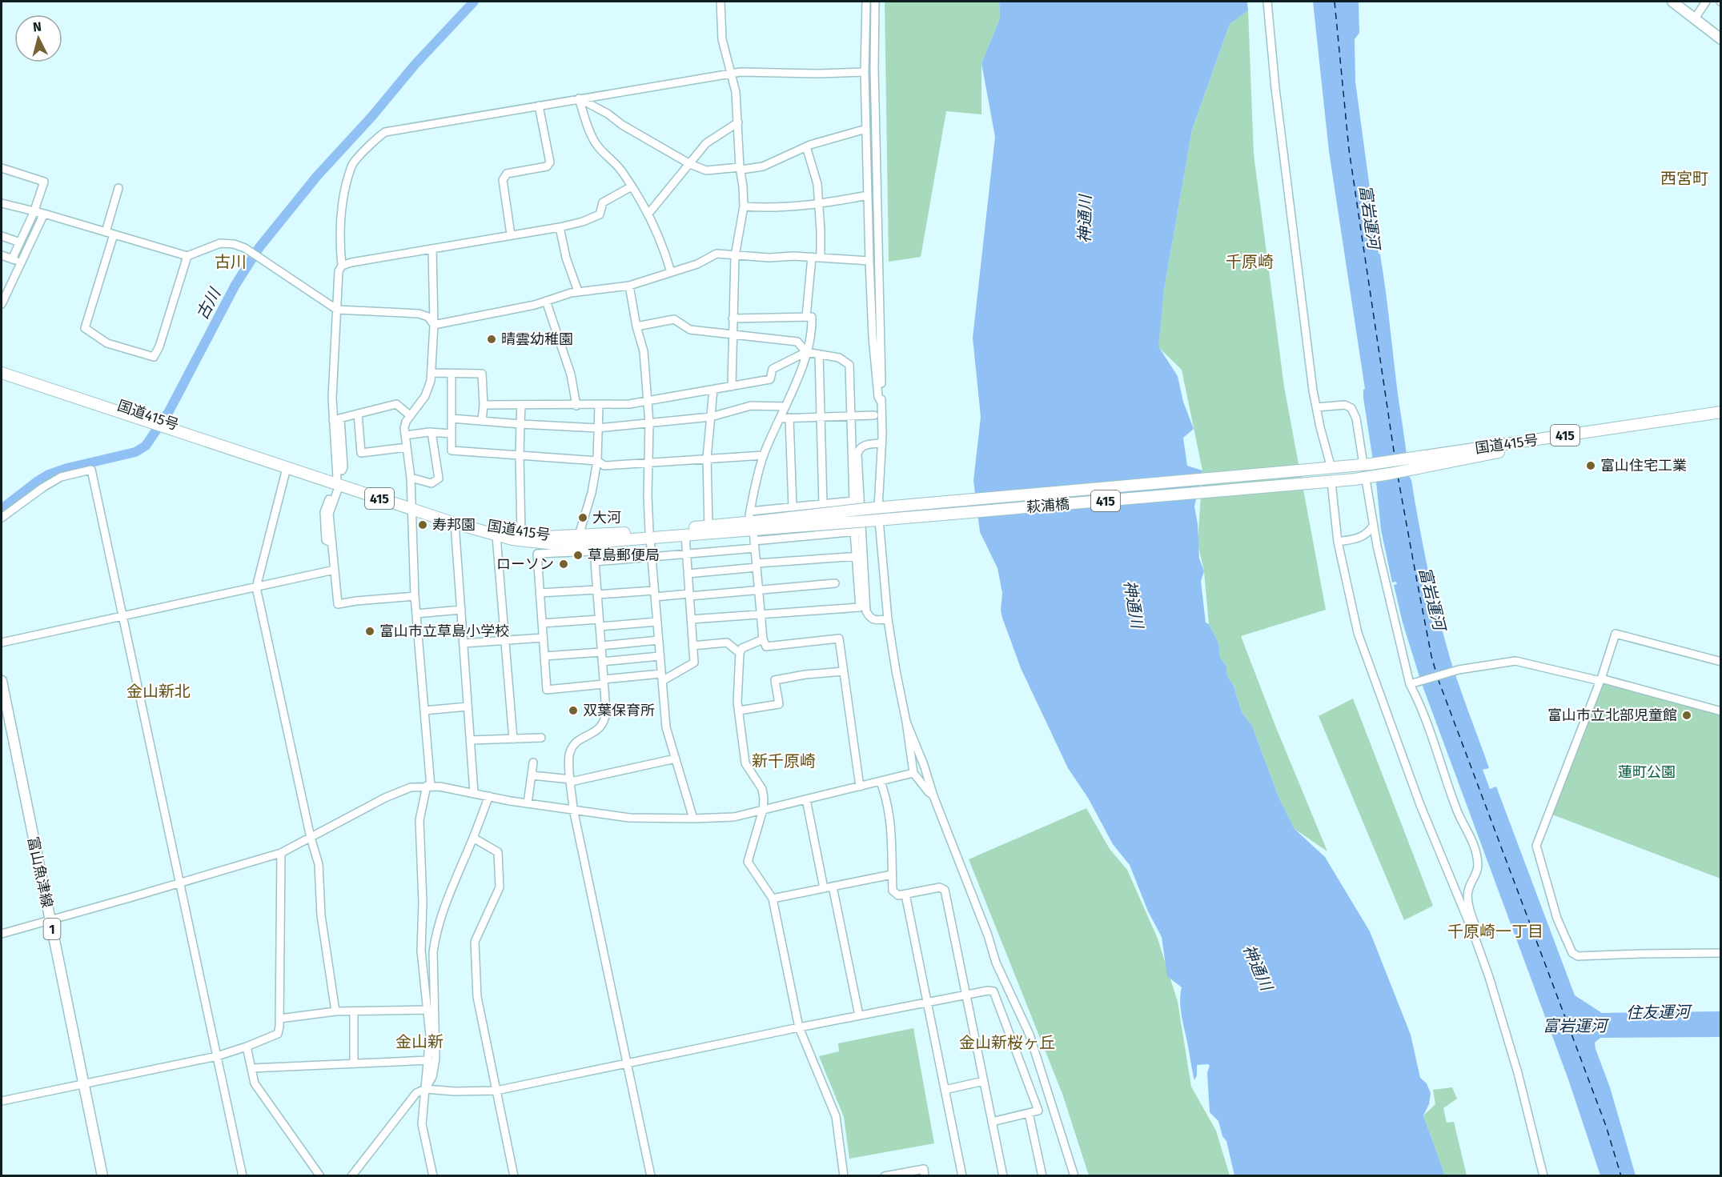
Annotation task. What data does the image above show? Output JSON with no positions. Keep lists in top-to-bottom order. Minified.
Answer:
{"streets":{"highway":["国道415号","415","萩浦橋"],"main road":["富山魚津線","1"]},"crossings":[["国道415号","萩浦橋"]],"districts":["西宮町","古川","千原崎","金山新北","新千原崎","千原崎一丁目","金山新","金山新桜ヶ丘"],"water":["富岩運河","神通川","古川","住友運河"],"parks":["蓮町公園"],"places":["晴雲幼稚園","富山住宅工業","大河","寿邦園","草島郵便局","ローソン","富山市立草島小学校","双葉保育所","富山市立北部児童館"],"north":"top"}
